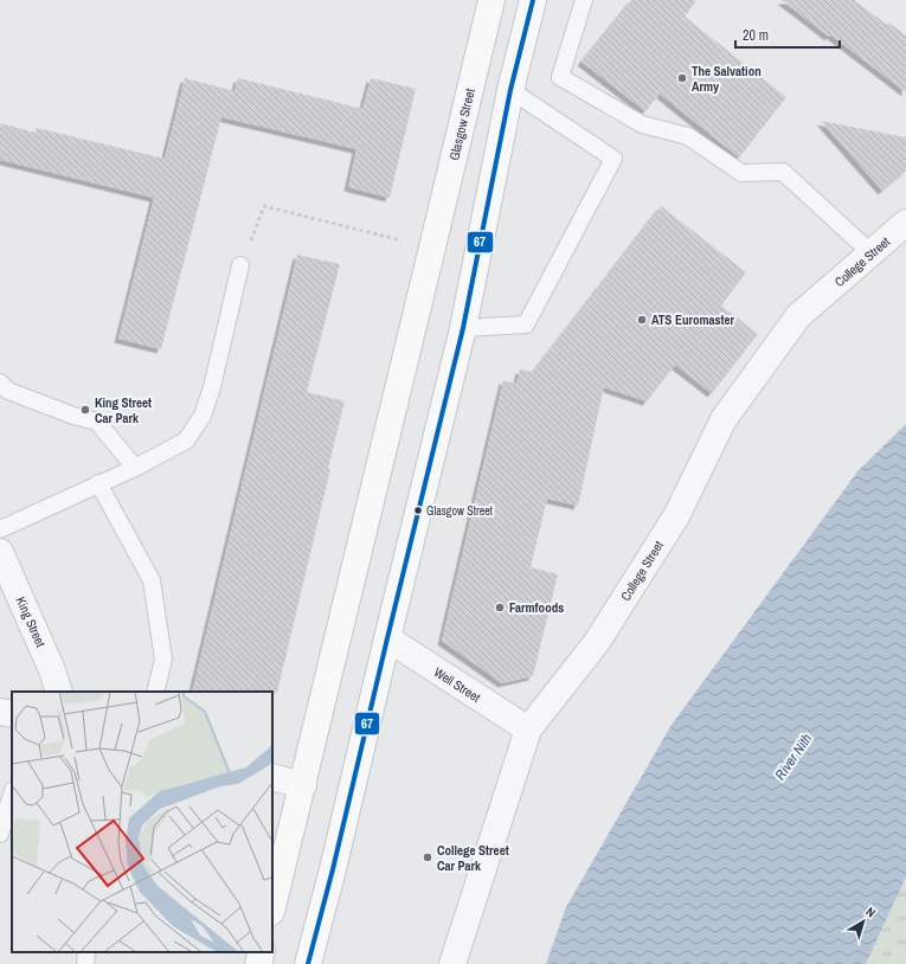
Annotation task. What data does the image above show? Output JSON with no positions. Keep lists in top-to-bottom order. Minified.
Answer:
{"streets":{"main road":["Glasgow Street"],"street":["College Street","King Street","Well Street"]},"crossings":[["College Street","Well Street"]],"water":["River Nith"],"places":["The Salvation Army","ATS Euromaster","King Street Car Park","Glasgow Street","Farmfoods","College Street Car Park"],"lines":["transit line 67"],"scale_bar":"20 m","north":"top right"}
